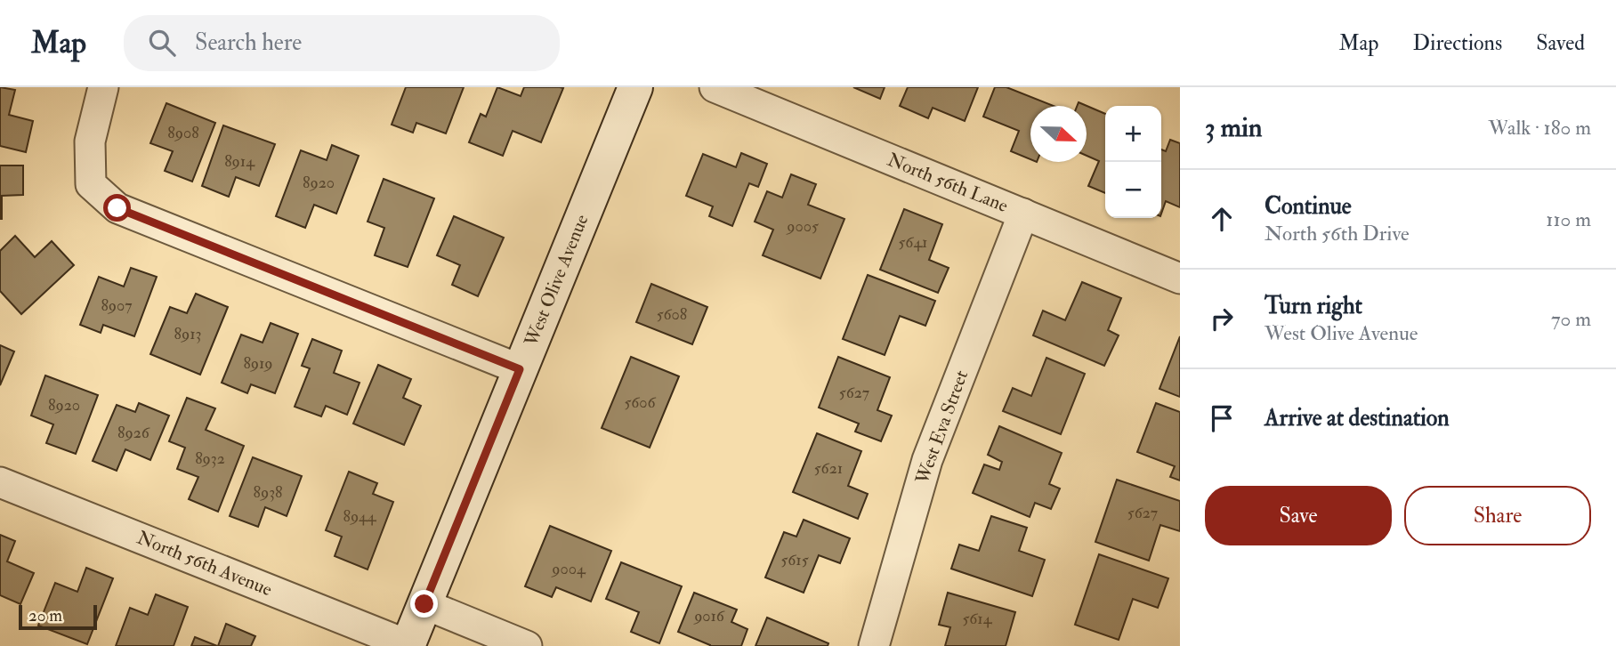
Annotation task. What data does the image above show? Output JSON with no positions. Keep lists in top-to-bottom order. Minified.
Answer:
{"streets":{"main road":["West Olive Avenue"],"street":["North 56th Lane","West Eva Street","North 56th Avenue"]},"crossings":[["North 56th Lane","West Eva Street"],["West Olive Avenue","North 56th Avenue"]],"house_numbers":["8908","8914","8920","9005","5641","8907","5608","8913","8919","5627","5606","8920","8926","8932","5621","8938","5627","8944","5615","9004","9016","5614"],"scale_bar":"20 m","north":"right","page":{"header":"Map","search":"Search here","nav":["Map","Directions","Saved"],"heading":["3 min","Walk · 180 m"],"map_buttons":["+","−"],"list":[["Continue","North 56th Drive","110 m"],["Turn right","West Olive Avenue","70 m"],"Arrive at destination"],"buttons":["Save","Share"],"scale":"20 m"}}
